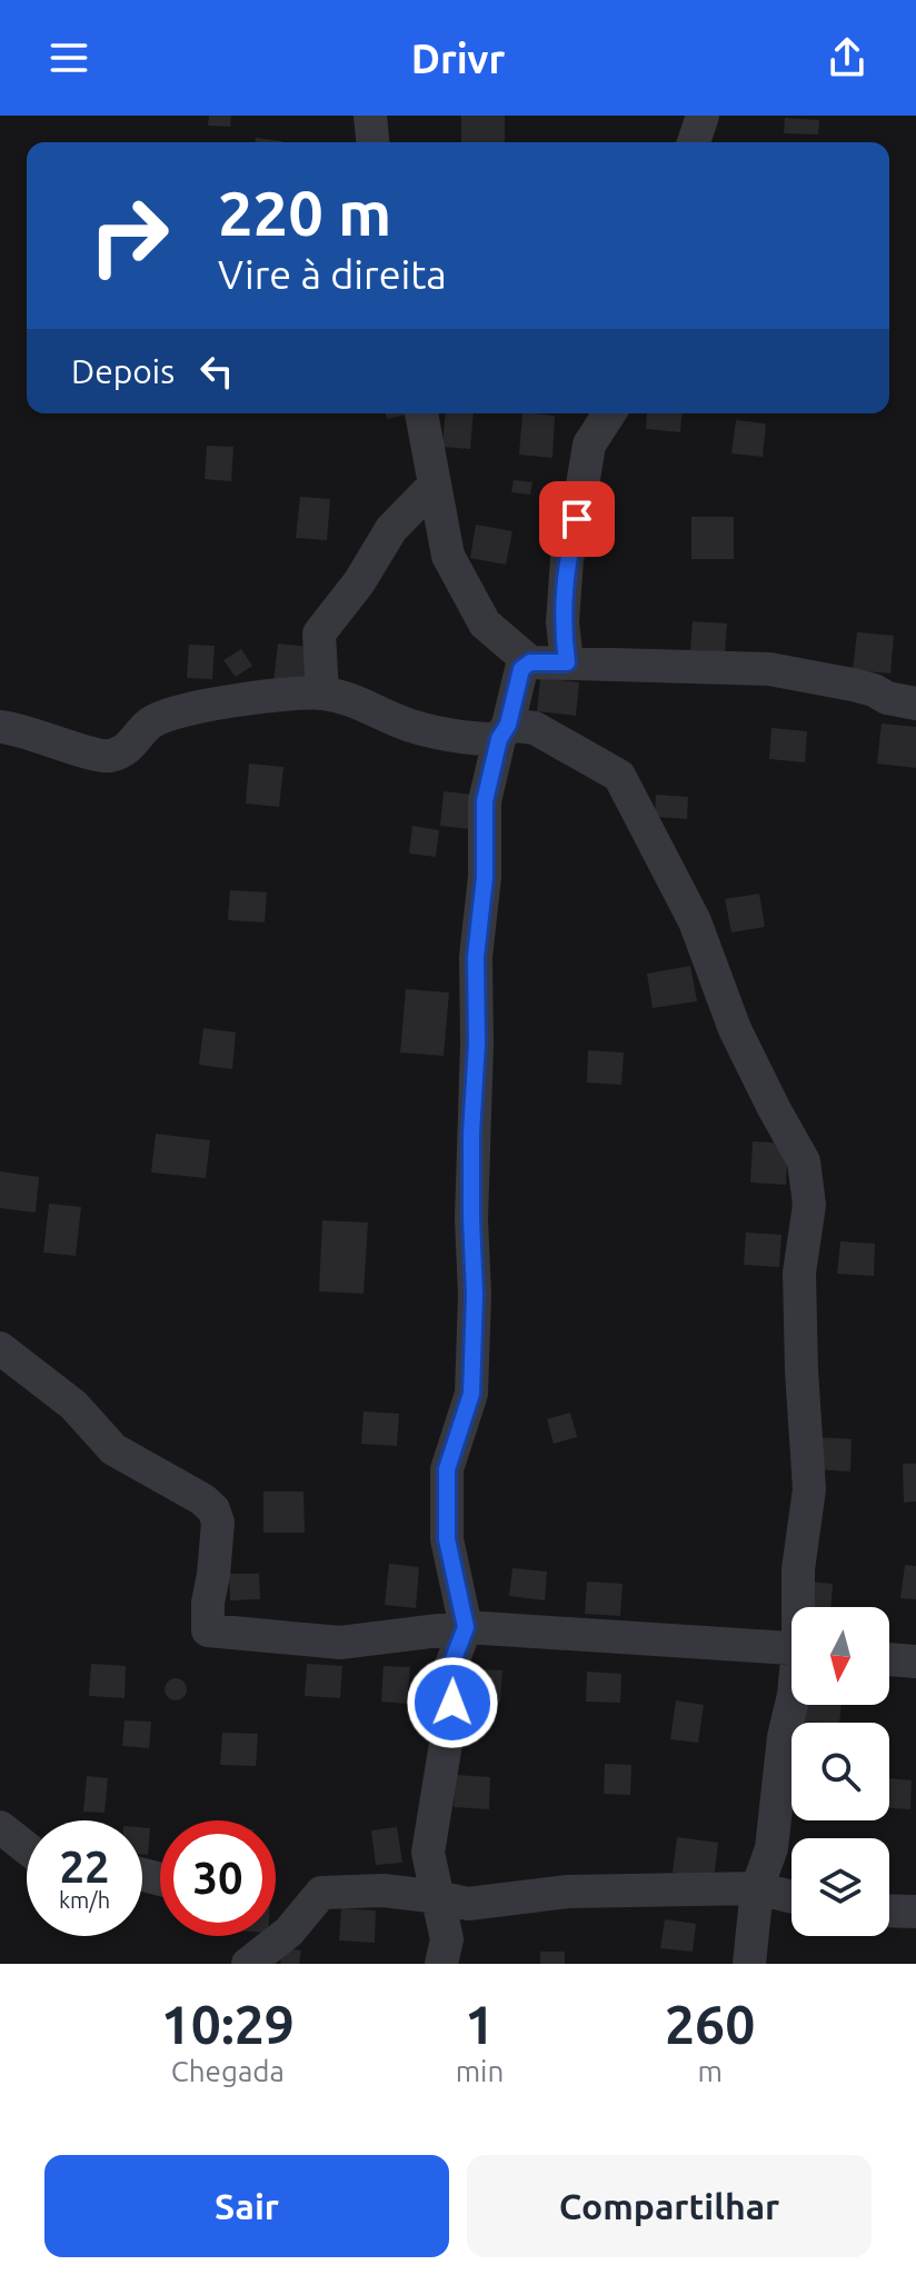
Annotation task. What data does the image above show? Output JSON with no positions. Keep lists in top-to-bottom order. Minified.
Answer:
{"north":"bottom","page":{"header":"Drivr","turn":["220 m","Vire à direita"],"then":"Depois","speed":"22 km/h","limit":"30","eta":["10:29","Chegada","1","min","260","m"],"buttons":["Sair","Compartilhar"]}}
